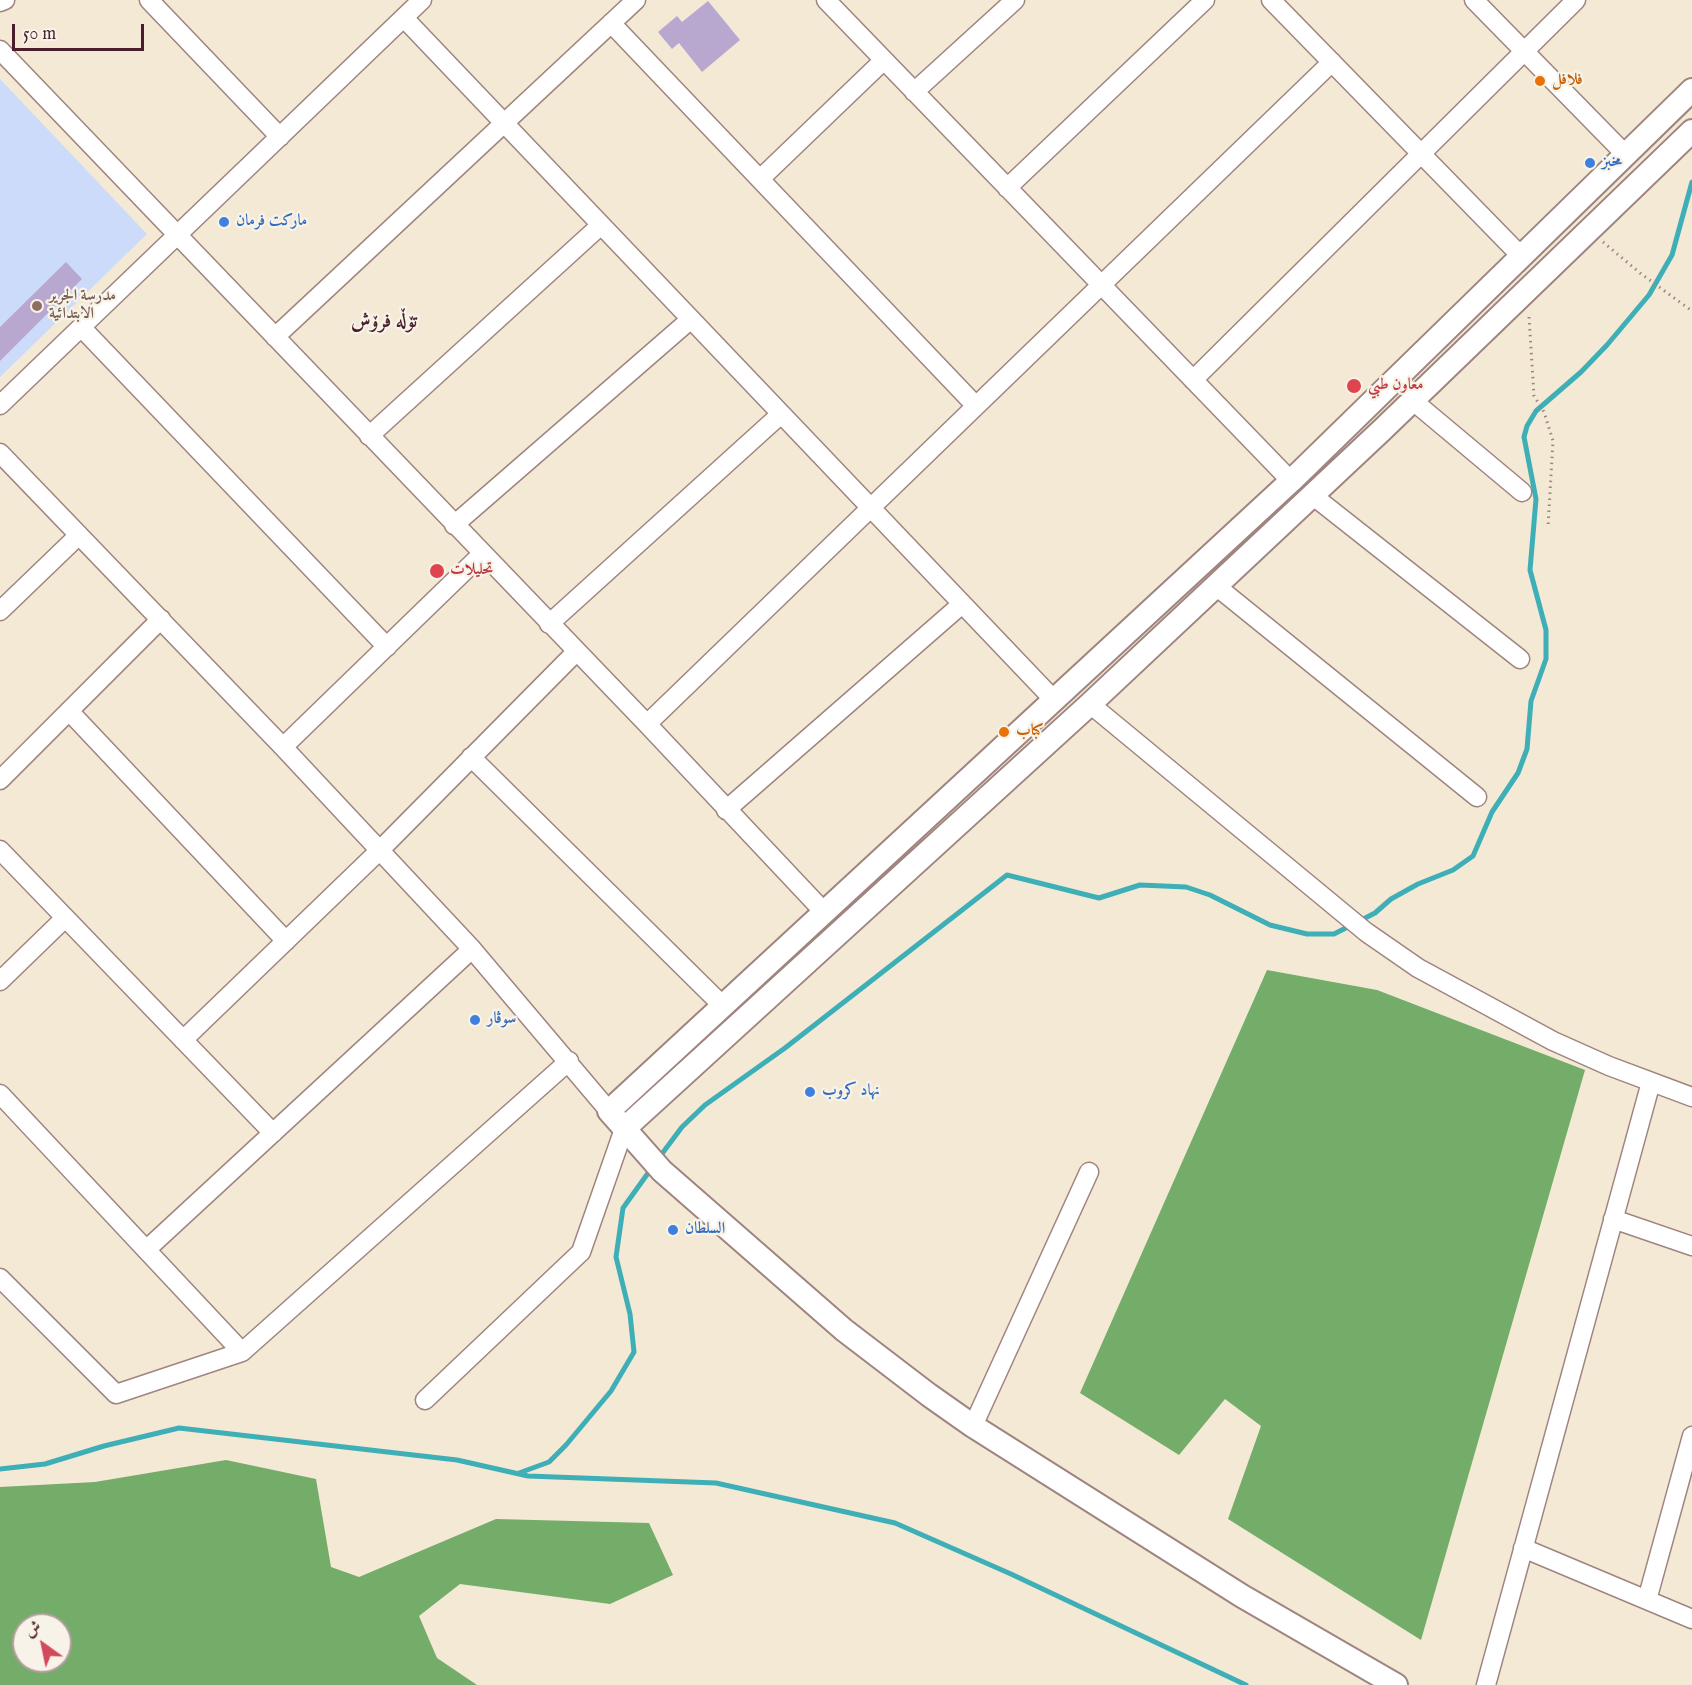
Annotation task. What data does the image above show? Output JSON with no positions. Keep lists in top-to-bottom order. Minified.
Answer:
{"districts":["تۆڵە فرۆش"],"places":["فلافل","مخبز","مارکت فرمان","مدرسة الجرير الابتدائية","معاون طبي","تحلیلات","كباب","سوڤار","نهاد كروب","السلطان"],"scale_bar":"50 m","north":"top left"}
